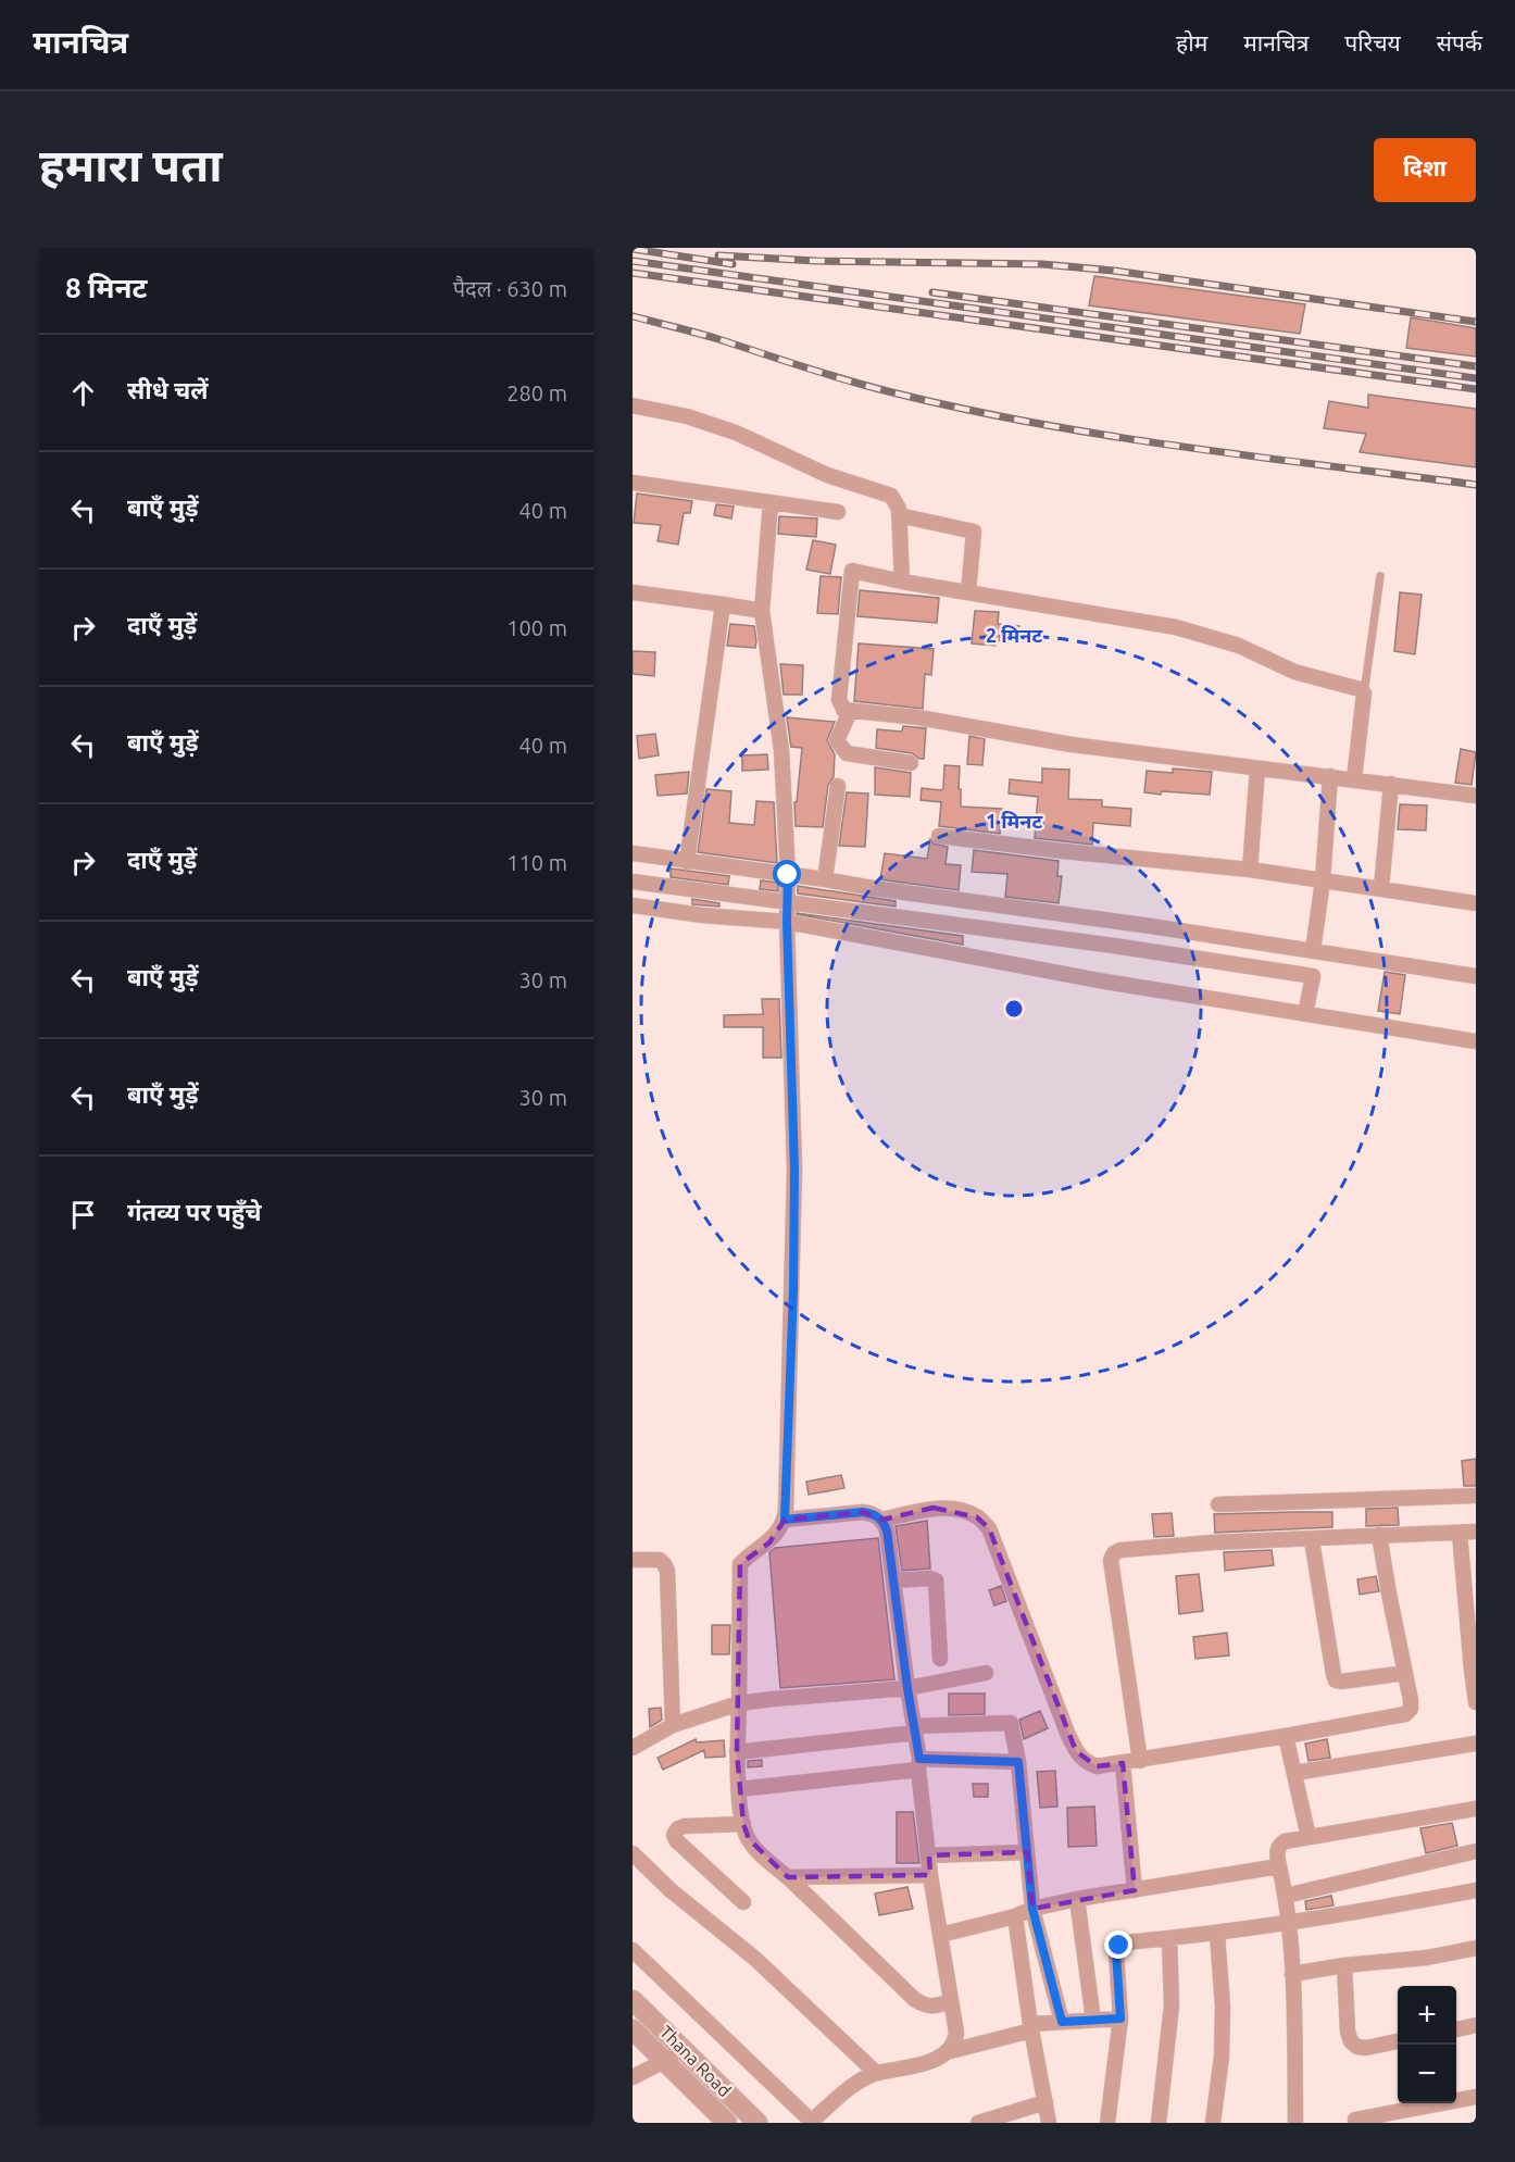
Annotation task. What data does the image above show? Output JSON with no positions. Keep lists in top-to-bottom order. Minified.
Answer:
{"streets":{"street":["Thana Road"]},"page":{"header":"मानचित्र","nav":["होम","मानचित्र","परिचय","संपर्क"],"buttons":"दिशा","title":"हमारा पता","heading":["8 मिनट","पैदल · 630 m"],"list":[["सीधे चलें","280 m"],["बाएँ मुड़ें","40 m"],["दाएँ मुड़ें","100 m"],["बाएँ मुड़ें","40 m"],["दाएँ मुड़ें","110 m"],["बाएँ मुड़ें","30 m"],["बाएँ मुड़ें","30 m"],"गंतव्य पर पहुँचे"],"map_buttons":["+","−"]},"rings":["2 मिनट","1 मिनट"]}
